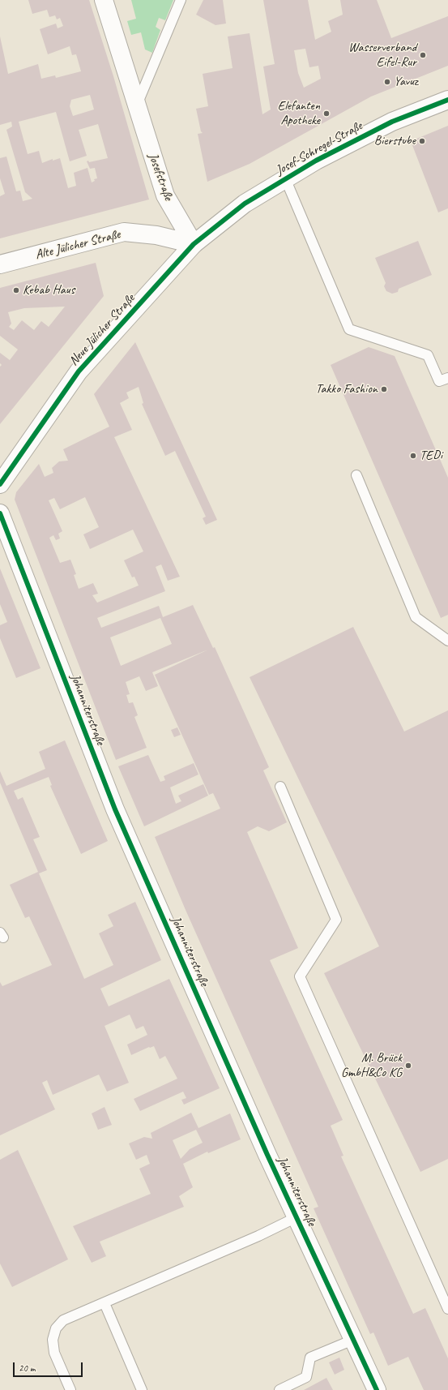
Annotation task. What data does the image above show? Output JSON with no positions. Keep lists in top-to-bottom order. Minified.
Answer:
{"streets":{"street":["Josef-Schregel-Straße","Josefstraße","Alte Jülicher Straße","Neue Jülicher Straße","Johanniterstraße"]},"crossings":[["Josef-Schregel-Straße","Josefstraße"],["Josef-Schregel-Straße","Alte Jülicher Straße"],["Josef-Schregel-Straße","Neue Jülicher Straße"],["Josefstraße","Alte Jülicher Straße"],["Josefstraße","Neue Jülicher Straße"],["Alte Jülicher Straße","Neue Jülicher Straße"]],"places":["Wasserverband Eifel-Rur","Yavuz","Elefanten Apotheke","Bierstube","Kebab Haus","Takko Fashion","TEDi","M. Brück GmbH&Co KG"],"scale_bar":"20 m"}
